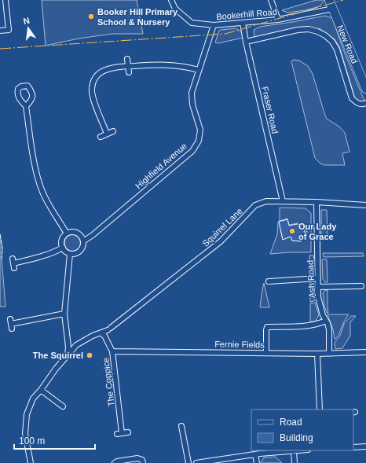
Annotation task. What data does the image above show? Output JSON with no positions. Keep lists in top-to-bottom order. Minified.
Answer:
{"streets":{"highway":["New Road"],"street":["Bookerhill Road","Fraser Road","Highfield Avenue","Squirrel Lane","Ash Road","Fernie Fields","The Coppice"]},"crossings":[["Bookerhill Road","New Road"],["Bookerhill Road","Fraser Road"],["Bookerhill Road","Highfield Avenue"],["Fraser Road","Squirrel Lane"],["Squirrel Lane","Ash Road"],["Squirrel Lane","The Coppice"],["Ash Road","Fernie Fields"],["Fernie Fields","The Coppice"]],"places":["Booker Hill Primary School & Nursery","Our Lady of Grace","The Squirrel"],"legend":["Road","Building"],"scale_bar":"100 m","north":"top"}
